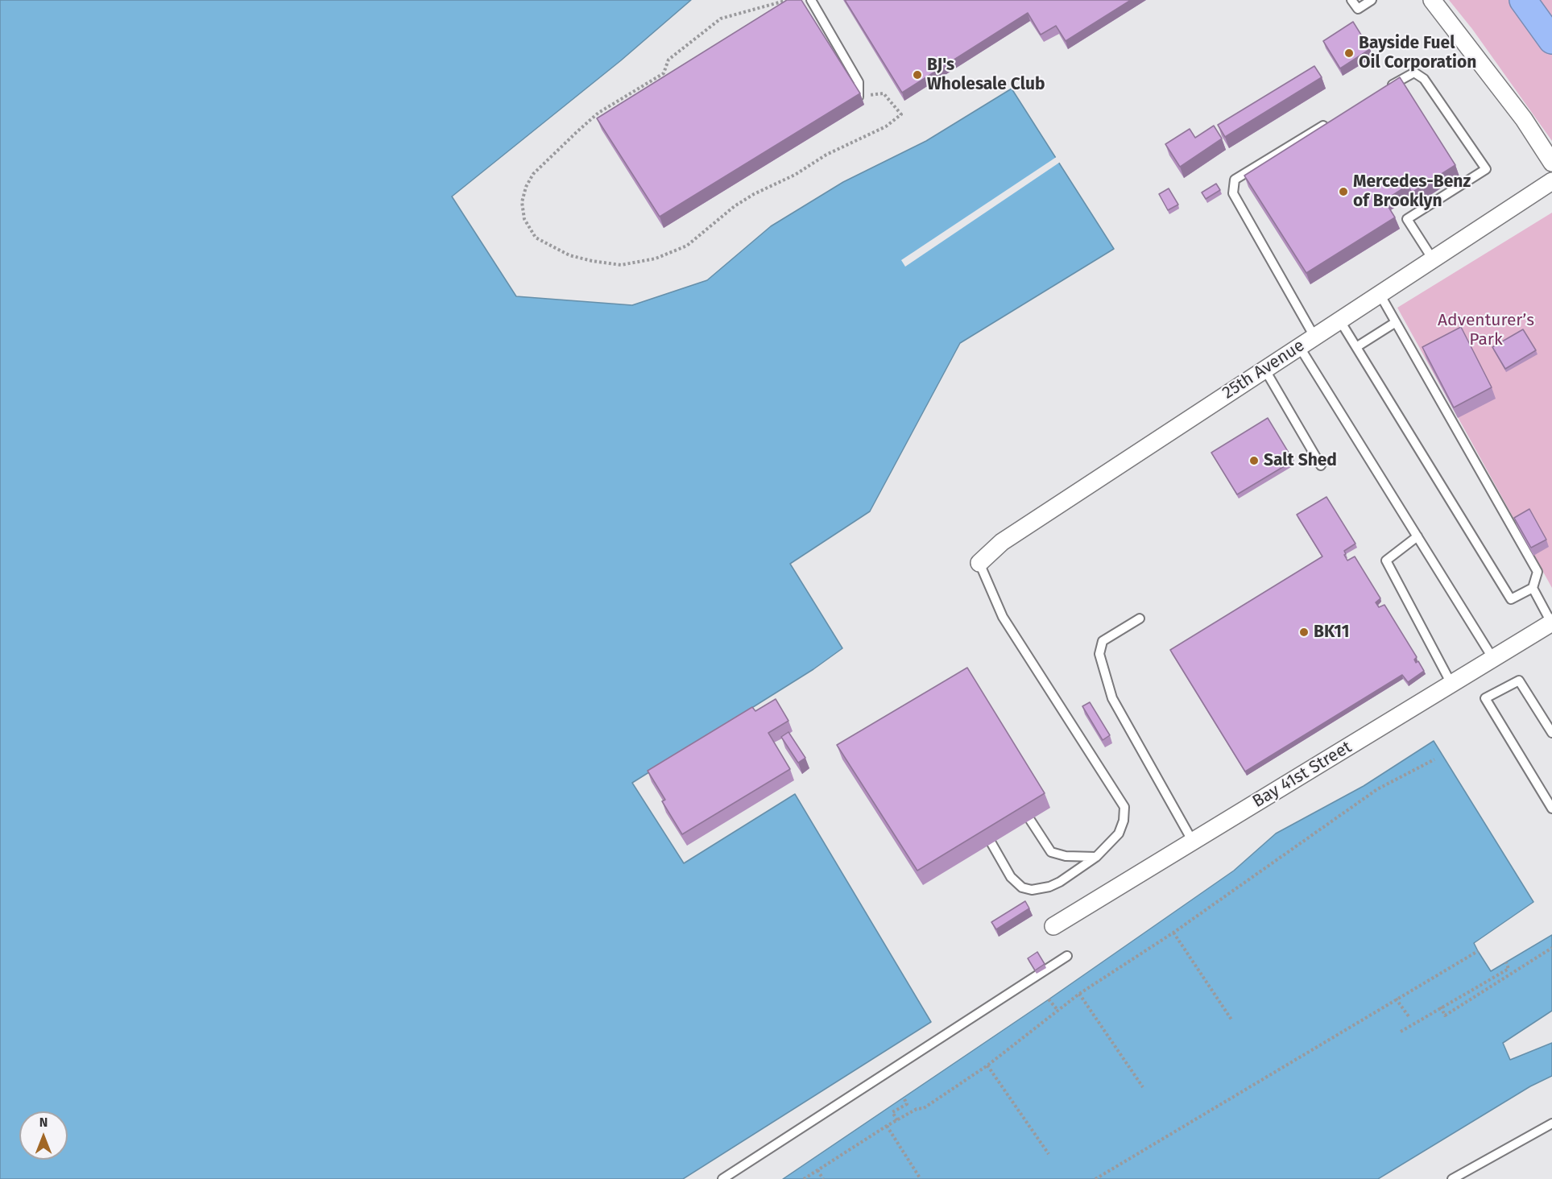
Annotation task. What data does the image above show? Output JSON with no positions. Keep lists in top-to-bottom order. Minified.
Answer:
{"streets":{"street":["25th Avenue","Bay 41st Street"]},"parks":["Adventurer’s Park"],"places":["Bayside Fuel Oil Corporation","BJ's Wholesale Club","Mercedes-Benz of Brooklyn","Salt Shed","BK11"],"north":"top"}
